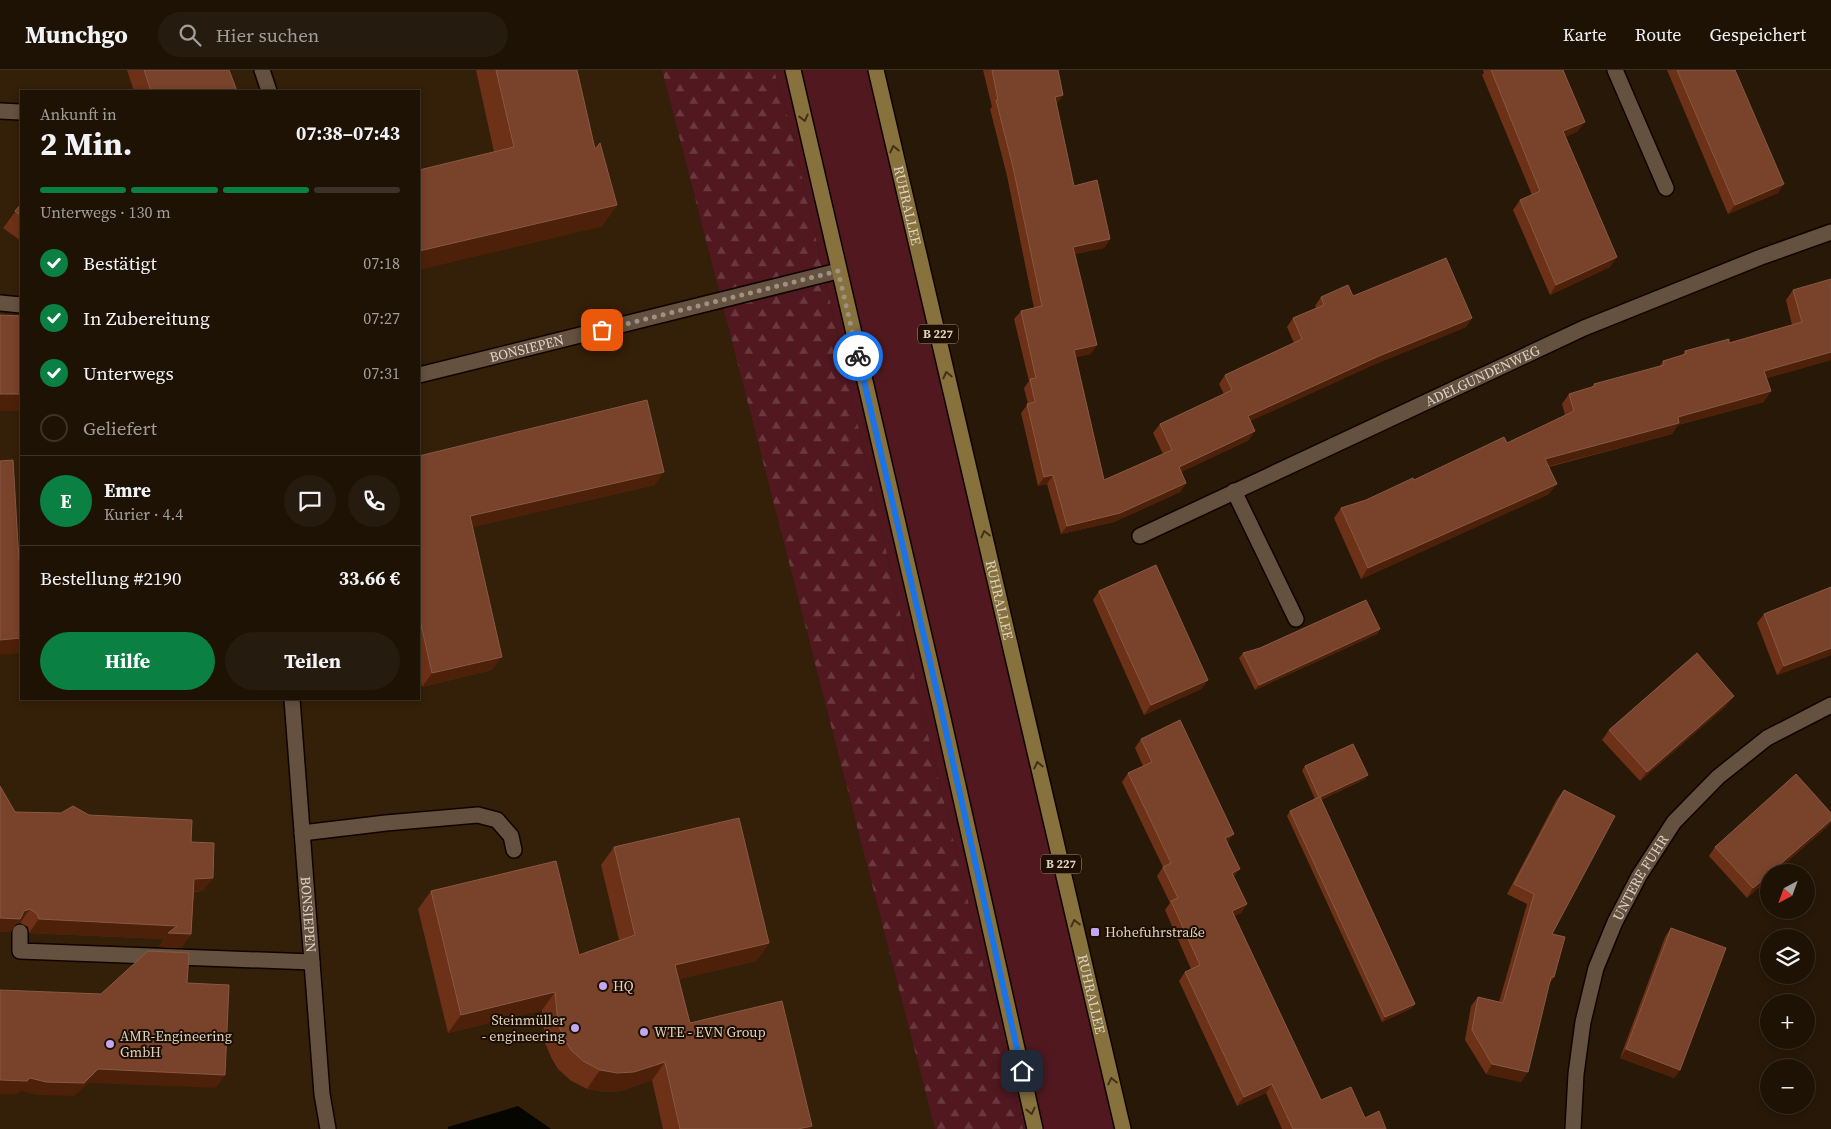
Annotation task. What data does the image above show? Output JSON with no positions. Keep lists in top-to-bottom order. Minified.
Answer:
{"streets":{"main road":["RUHRALLEE","B 227"],"street":["BONSIEPEN","ADELGUNDENWEG","UNTERE FUHR"]},"places":{"transit":["Hohefuhrstraße"],"other":["HQ","Steinmüller - engineering","WTE - EVN Group","AMR-Engineering GmbH"]},"north":"bottom left","page":{"header":"Munchgo","search":"Hier suchen","nav":["Karte","Route","Gespeichert"],"heading":["2 Min.","Ankunft in","07:38–07:43"],"panel":["Emre","Kurier · 4.4","Bestellung #2190","33.66 €"],"bar":"Unterwegs · 130 m","list":[["Bestätigt","07:18"],["In Zubereitung","07:27"],["Unterwegs","07:31"],"Geliefert"],"round":"E","buttons":["Hilfe","Teilen"],"map_buttons":["+","−"]}}
